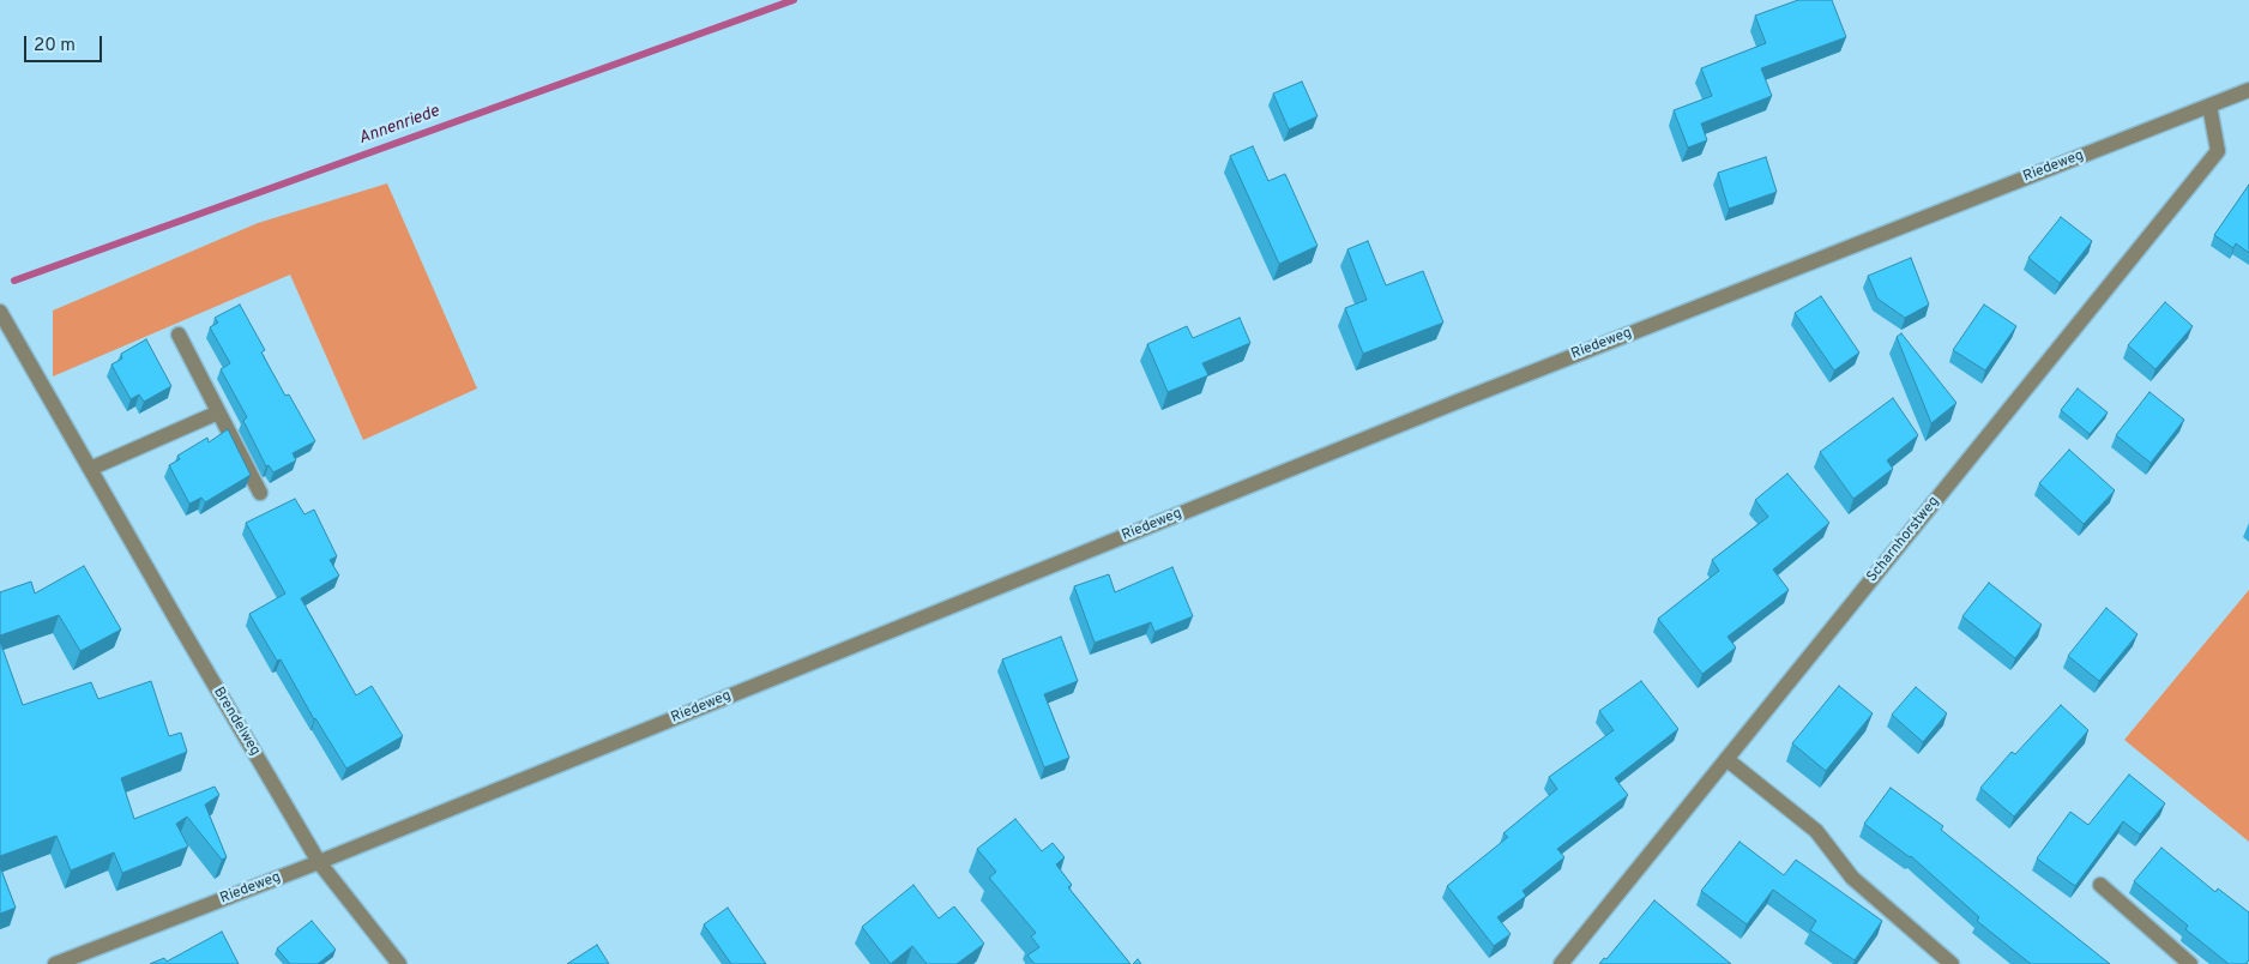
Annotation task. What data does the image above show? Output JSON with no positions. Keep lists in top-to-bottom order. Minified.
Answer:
{"streets":{"street":["Riedeweg","Scharnhorstweg","Brendelweg"]},"crossings":[["Riedeweg","Scharnhorstweg"],["Riedeweg","Brendelweg"]],"water":["Annenriede"],"scale_bar":"20 m"}
